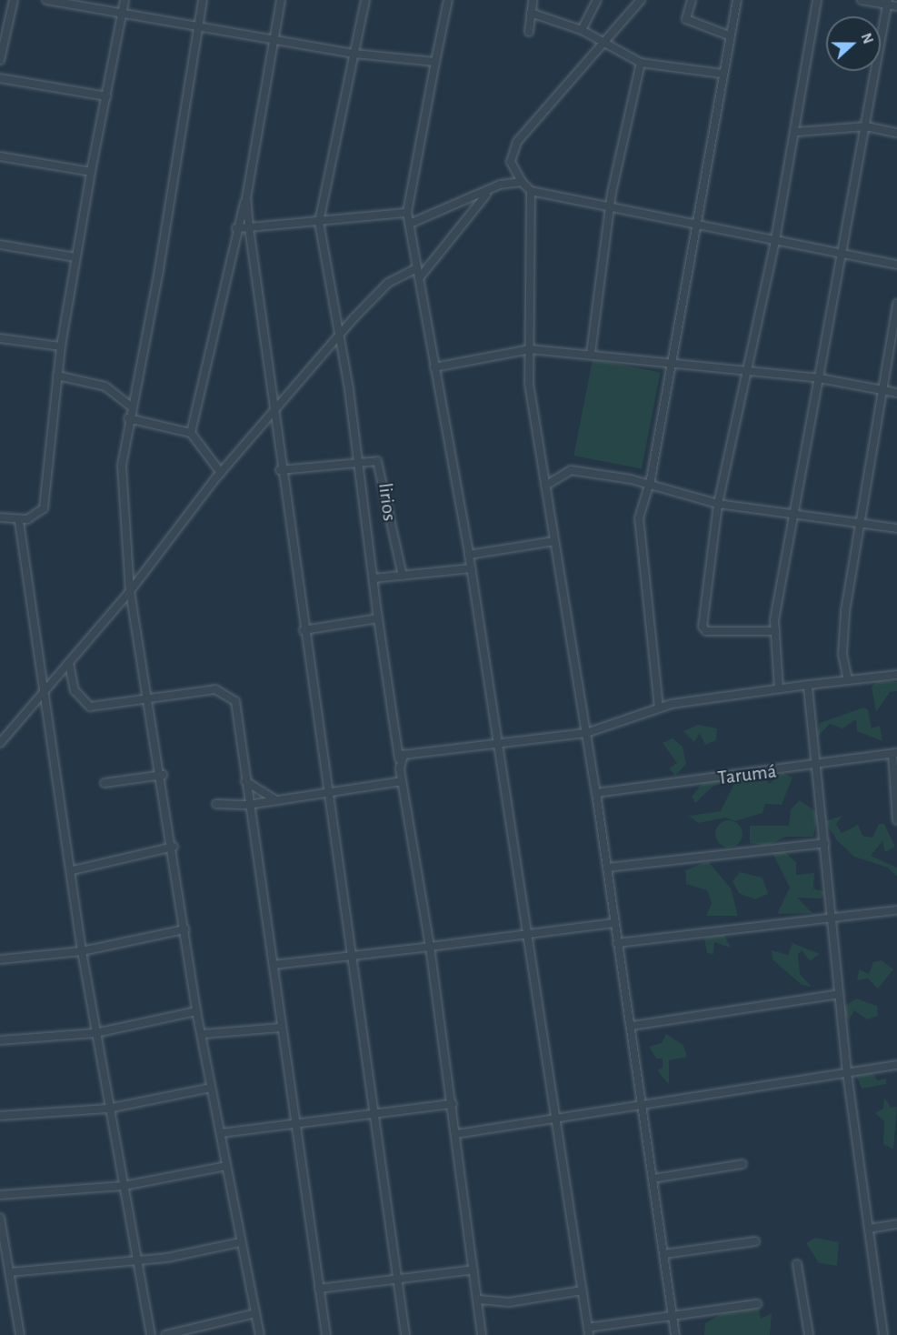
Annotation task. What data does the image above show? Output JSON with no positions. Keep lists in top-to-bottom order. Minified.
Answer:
{"streets":{"street":["lirios","Tarumá"]},"north":"right"}
